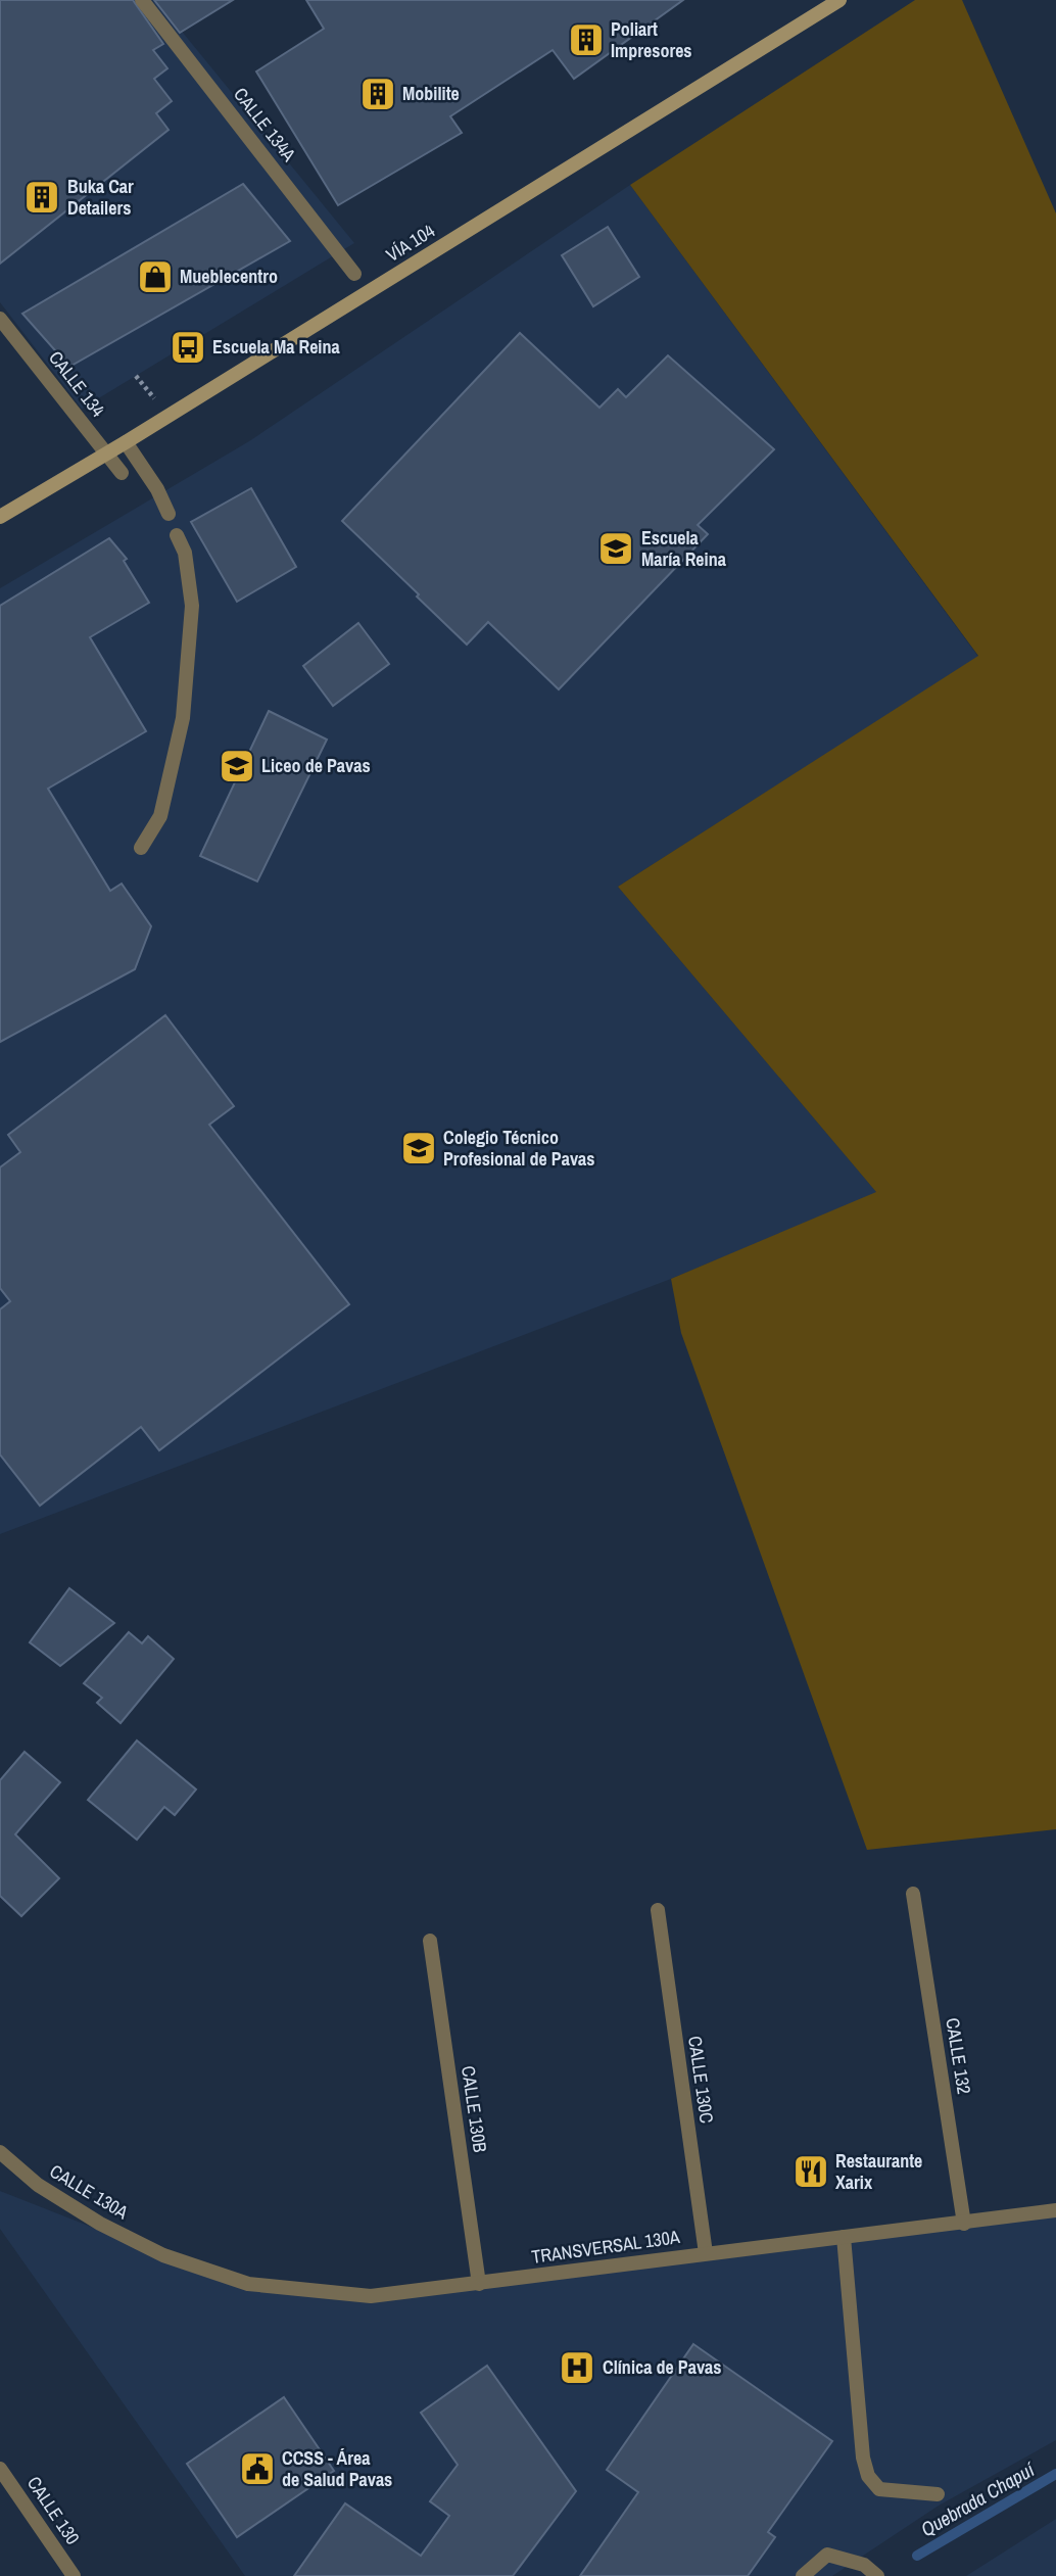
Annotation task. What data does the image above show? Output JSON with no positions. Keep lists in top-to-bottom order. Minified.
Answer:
{"streets":{"main road":["VÍA 104"],"street":["CALLE 134A","CALLE 134","CALLE 132","CALLE 130C","CALLE 130B","CALLE 130A","TRANSVERSAL 130A","CALLE 130"]},"crossings":[["VÍA 104","CALLE 134"],["CALLE 132","TRANSVERSAL 130A"],["CALLE 130C","TRANSVERSAL 130A"],["CALLE 130B","TRANSVERSAL 130A"],["CALLE 130A","TRANSVERSAL 130A"]],"water":["Quebrada Chapuí"],"places":{"building":["Poliart Impresores","Mobilite","Buka Car Detailers"],"shop":["Mueblecentro"],"bus stop":["Escuela Ma Reina"],"school or university":["Escuela María Reina","Liceo de Pavas","Colegio Técnico Profesional de Pavas"],"restaurant":["Restaurante Xarix"],"hospital":["Clínica de Pavas"],"public building":["CCSS - Área de Salud Pavas"]}}
